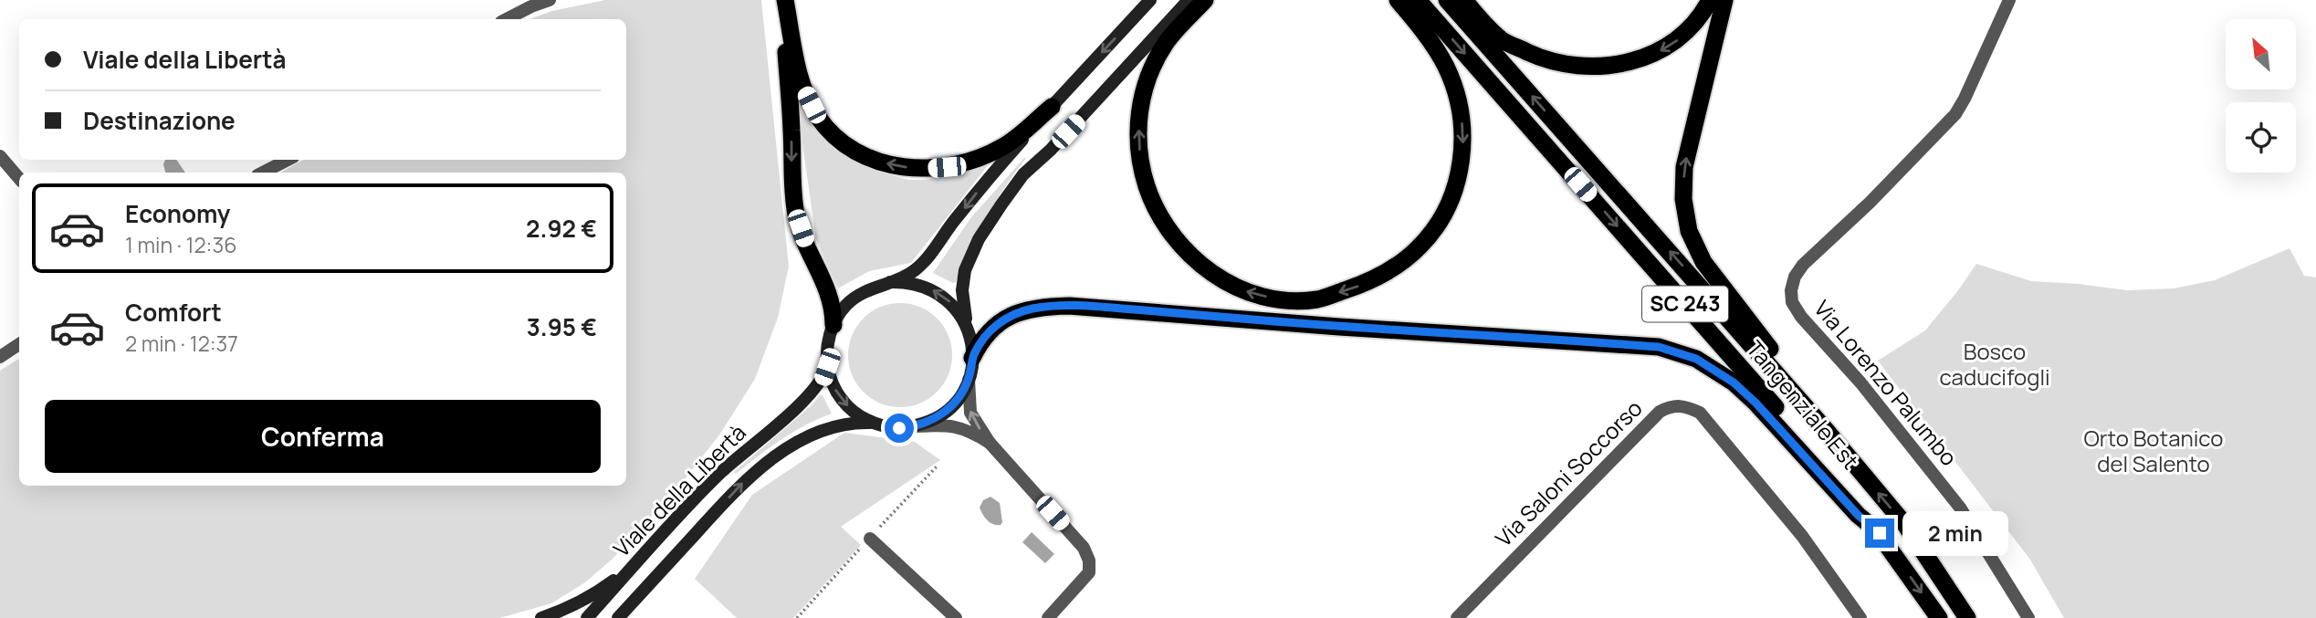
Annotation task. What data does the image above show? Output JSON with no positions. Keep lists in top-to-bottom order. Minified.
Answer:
{"streets":{"highway":["SC 243","Tangenziale Est"],"main road":["Viale della Libertà"],"street":["Via Lorenzo Palumbo","Via Saloni Soccorso"]},"parks":["Bosco caducifogli","Orto Botanico del Salento"],"north":"top left","page":{"banner":["Viale della Libertà","Destinazione"],"list":[{"name":"Economy","note":"1 min · 12:36","value":"2.92 €"},{"name":"Comfort","note":"2 min · 12:37","value":"3.95 €"}],"buttons":"Conferma","bubble":"2 min"}}
